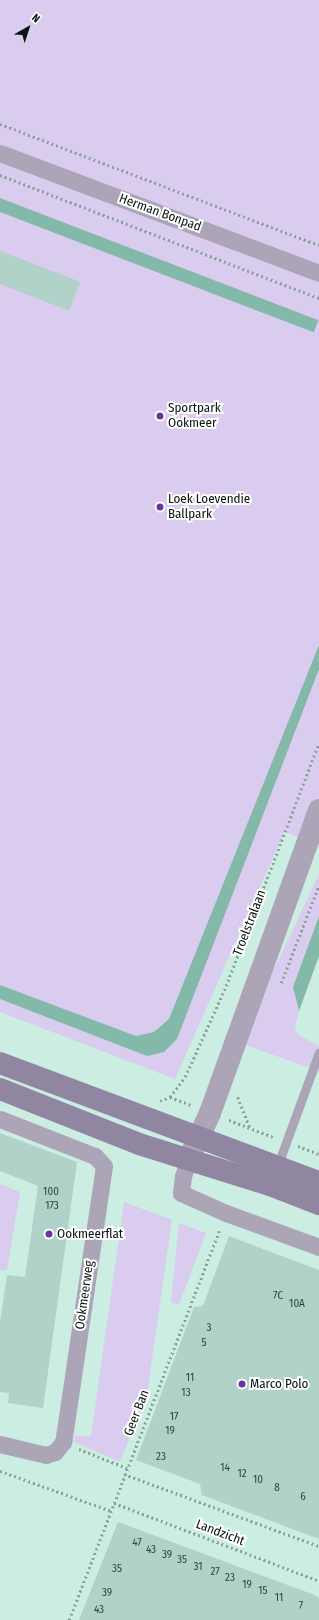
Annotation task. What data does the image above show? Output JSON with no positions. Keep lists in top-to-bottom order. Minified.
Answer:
{"streets":{"street":["Herman Bonpad","Troelstralaan","Ookmeerweg"],"path":["Geer Ban","Landzicht"]},"crossings":[["Geer Ban","Landzicht"]],"places":["Sportpark Ookmeer","Loek Loevendie Ballpark","Ookmeerflat","Marco Polo"],"house_numbers":["100","173","7C","10A","3","5","11","13","17","19","23","14","12","10","8","6","47","43","39","35","31","35","27","23","19","15","39","11","7","43"],"north":"top right"}
